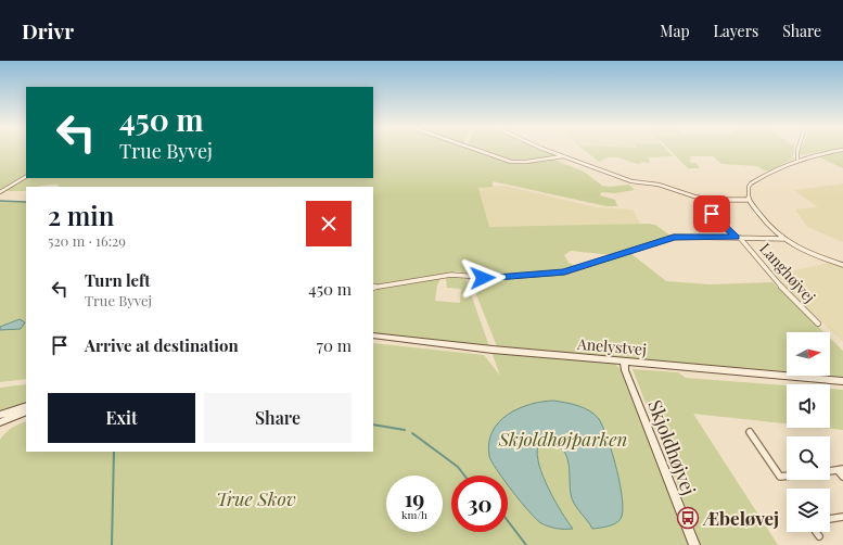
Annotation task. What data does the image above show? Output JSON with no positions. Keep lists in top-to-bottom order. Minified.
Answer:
{"streets":{"street":["Langhøjvej","Anelystvej","Skjoldhøjvej"]},"crossings":[["Anelystvej","Skjoldhøjvej"]],"parks":["Skjoldhøjparken","True Skov"],"places":{"bus stop":["Æbeløvej"]},"north":"right","page":{"header":"Drivr","nav":["Map","Layers","Share"],"turn":["450 m","True Byvej"],"heading":["2 min","520 m · 16:29"],"list":[{"name":"Turn left","note":"True Byvej","value":"450 m"},{"name":"Arrive at destination","value":"70 m"}],"buttons":["Exit","Share"],"speed":"19 km/h","limit":"30"}}
